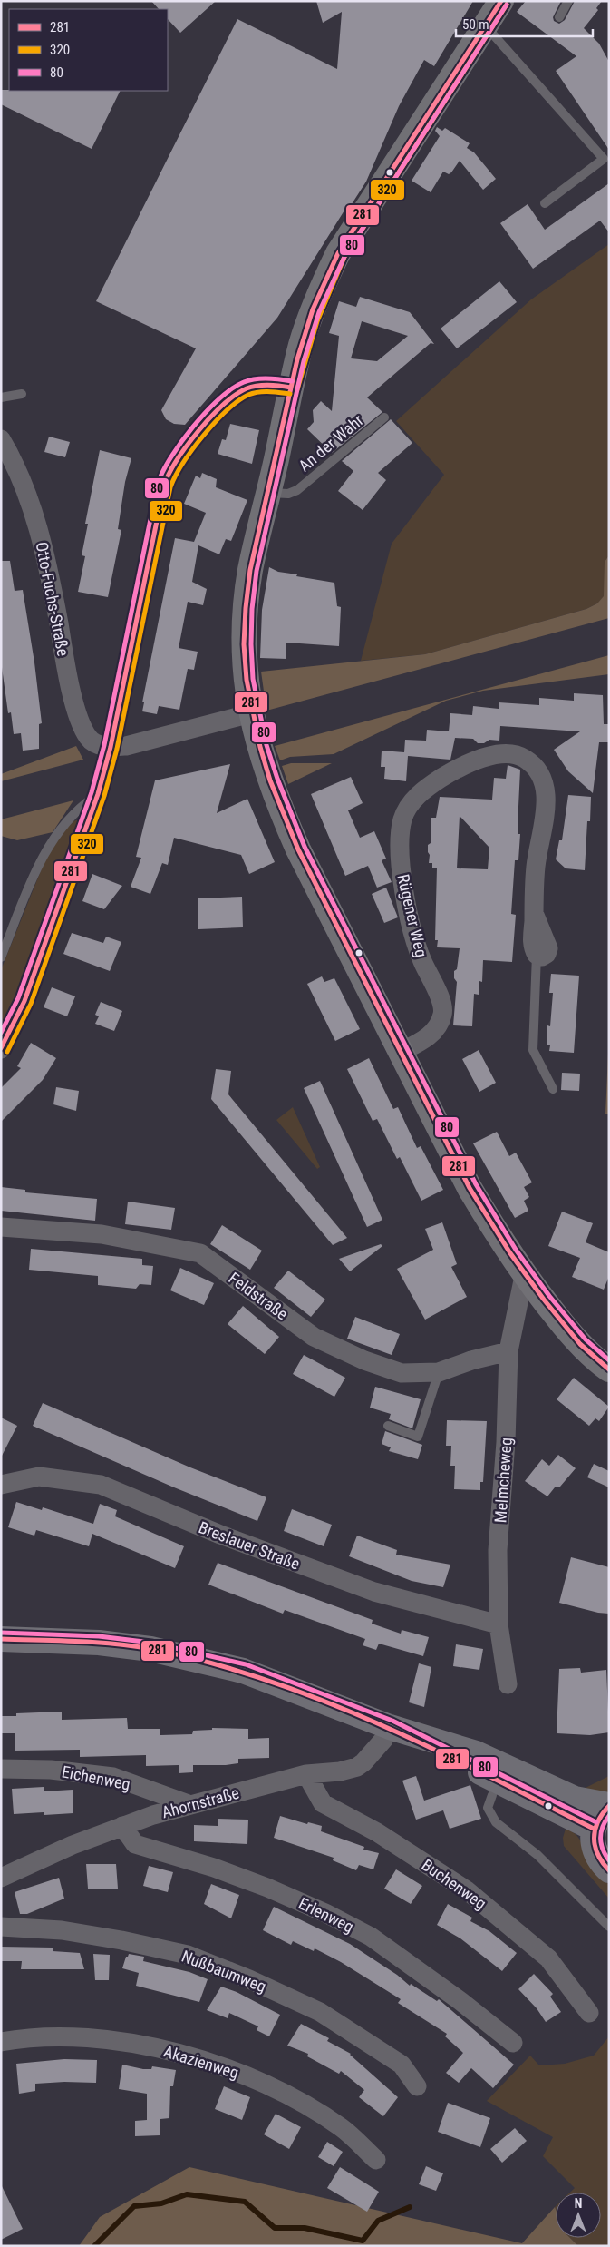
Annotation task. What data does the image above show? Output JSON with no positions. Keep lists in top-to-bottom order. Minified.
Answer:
{"streets":{"street":["Otto-Fuchs-Straße","Rügener Weg","Feldstraße","Melmcheweg","Breslauer Straße","Eichenweg","Ahornstraße","Buchenweg","Erlenweg","Nußbaumweg","Akazienweg"],"lane":["An der Wahr"]},"crossings":[["Feldstraße","Melmcheweg"],["Melmcheweg","Breslauer Straße"],["Eichenweg","Ahornstraße"],["Ahornstraße","Buchenweg"],["Ahornstraße","Erlenweg"]],"lines":["transit line 281","transit line 320","transit line 80"],"legend":["281","320","80"],"scale_bar":"50 m","north":"top"}
